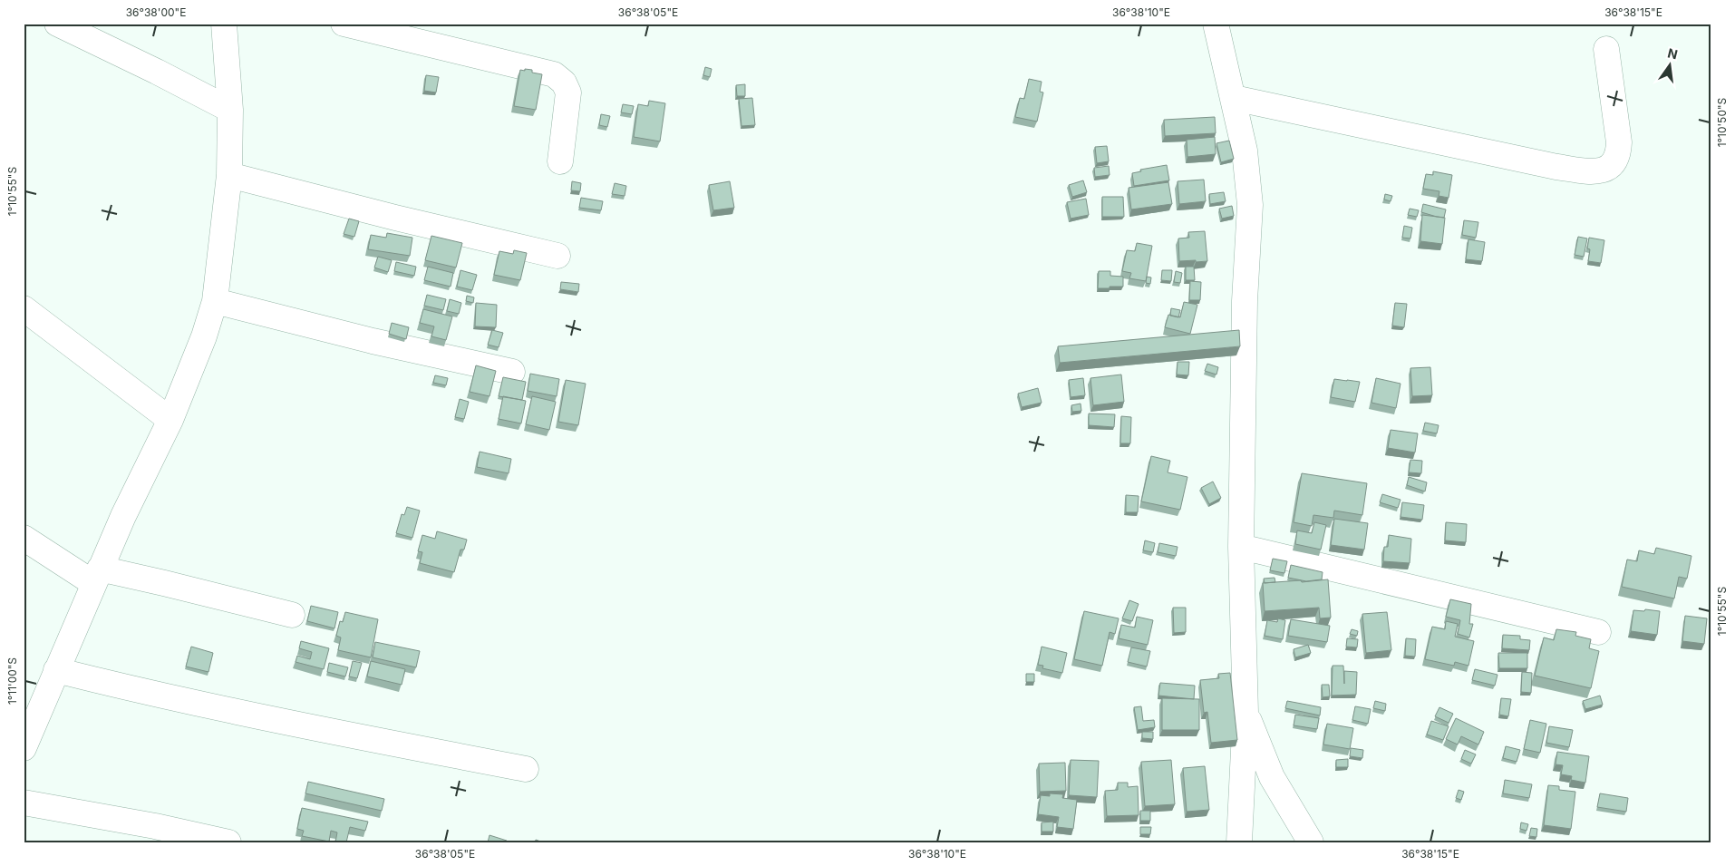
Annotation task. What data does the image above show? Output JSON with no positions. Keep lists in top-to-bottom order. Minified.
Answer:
{"north":"top","coordinates":["36°38'00\"E","36°38'05\"E","36°38'10\"E","36°38'15\"E","1°10'50\"S","1°10'55\"S","1°11'00\"S"]}
